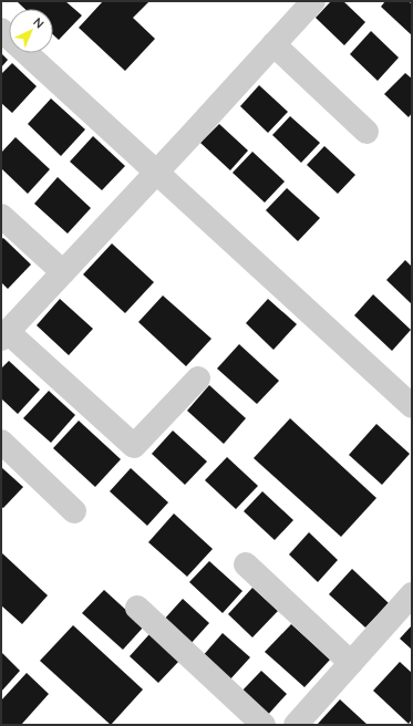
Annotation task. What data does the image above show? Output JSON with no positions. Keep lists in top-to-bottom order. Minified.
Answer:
{"north":"top right"}
